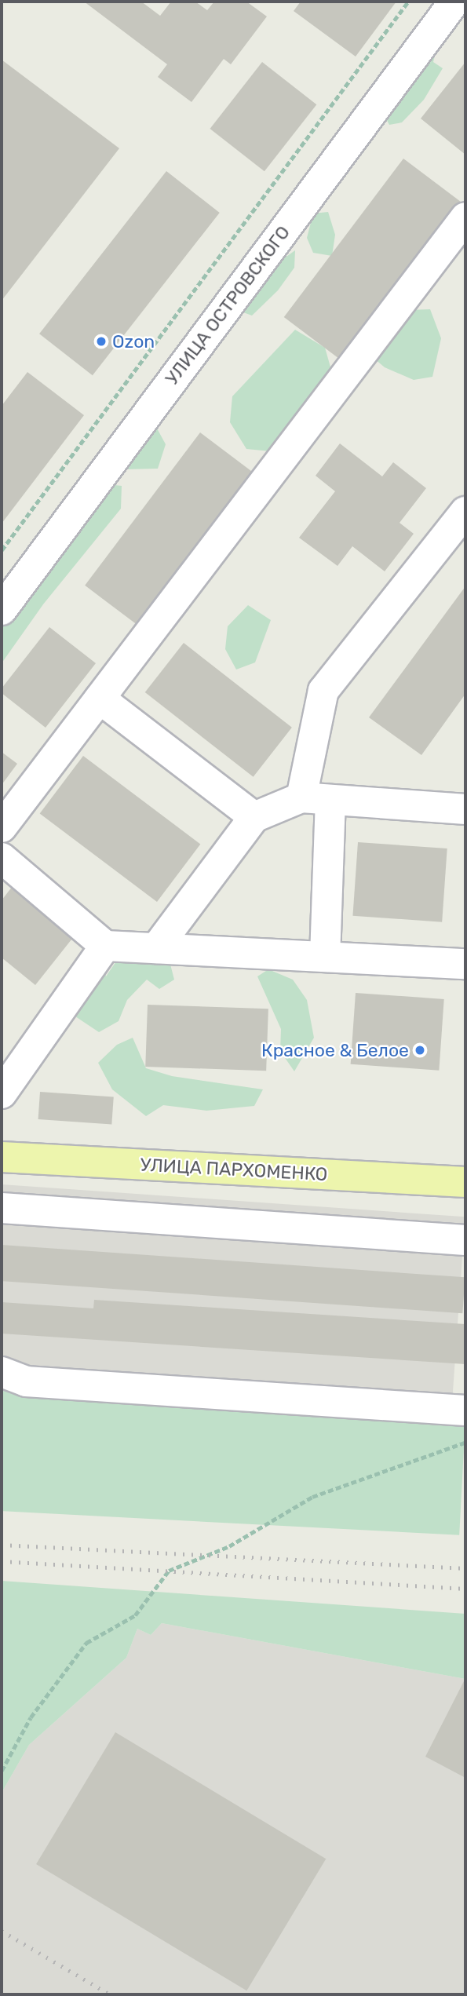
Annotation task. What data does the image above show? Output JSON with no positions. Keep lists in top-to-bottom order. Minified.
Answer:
{"streets":{"main road":["УЛИЦА ПАРХОМЕНКО"],"street":["УЛИЦА ОСТРОВСКОГО"]},"places":["Ozon","Красное & Белое"]}
